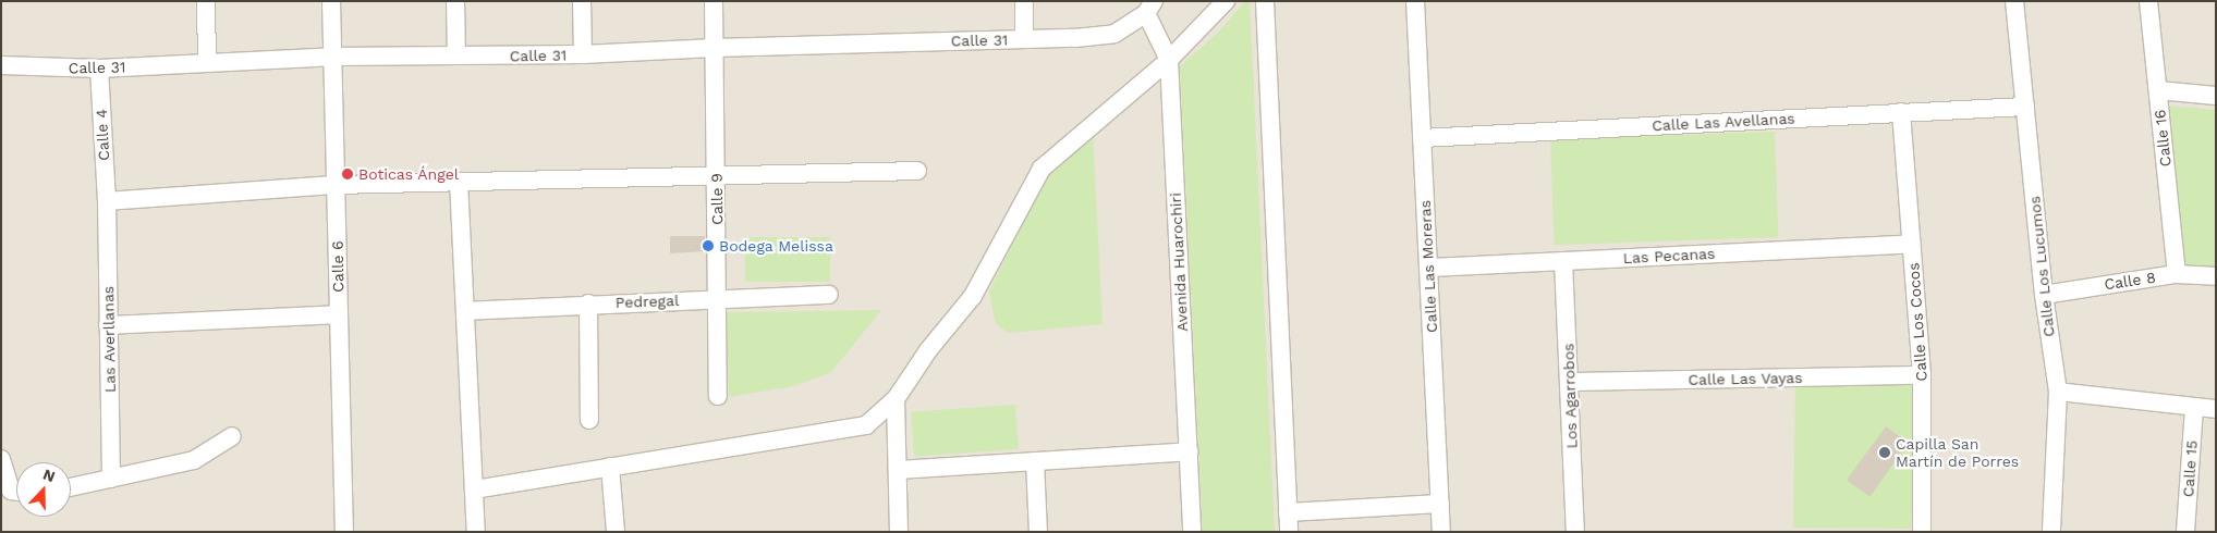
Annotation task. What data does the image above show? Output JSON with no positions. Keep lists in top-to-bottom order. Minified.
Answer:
{"streets":{"street":["Calle 31","Calle Las Avellanas","Calle 4","Calle 16","Calle 9","Las Pecanas","Avenida Huarochiri","Calle 6","Calle Las Moreras","Calle Los Lucumos","Calle 8","Pedregal","Calle Los Cocos","Las Averllanas","Calle Las Vayas","Los Agarrobos","Calle 15"]},"crossings":[["Calle 31","Calle 4"],["Calle 31","Calle 9"],["Calle 31","Avenida Huarochiri"],["Calle 31","Calle 6"],["Calle Las Avellanas","Calle Las Moreras"],["Calle Las Avellanas","Calle Los Lucumos"],["Calle Las Avellanas","Calle Los Cocos"],["Calle 4","Las Averllanas"],["Calle 16","Calle 8"],["Calle 9","Pedregal"],["Las Pecanas","Calle Las Moreras"],["Las Pecanas","Calle Los Cocos"],["Las Pecanas","Los Agarrobos"],["Calle Los Lucumos","Calle 8"],["Calle Los Cocos","Calle Las Vayas"],["Calle Las Vayas","Los Agarrobos"]],"places":["Boticas Ángel","Bodega Melissa","Capilla San Martín de Porres"],"north":"top"}
